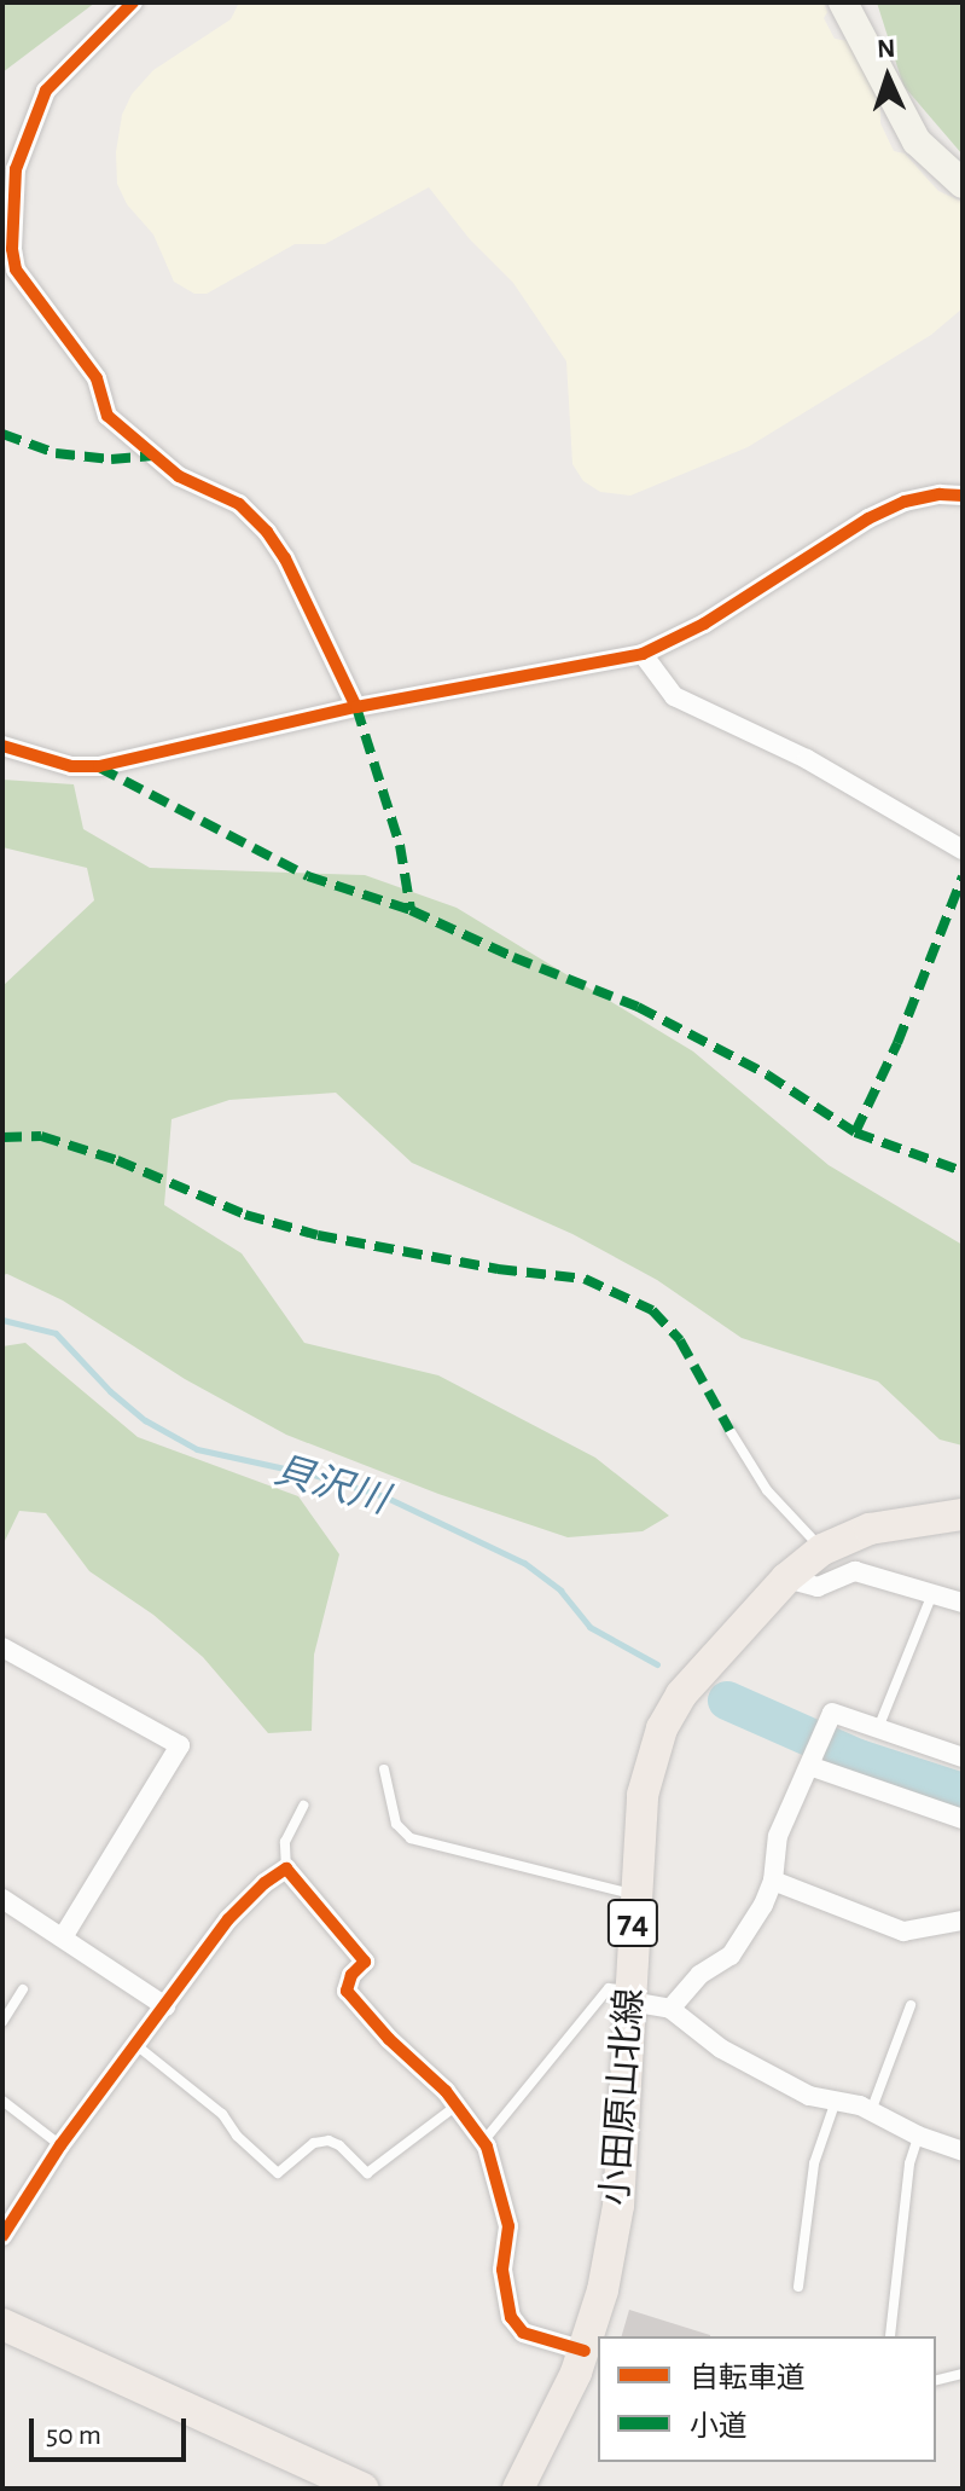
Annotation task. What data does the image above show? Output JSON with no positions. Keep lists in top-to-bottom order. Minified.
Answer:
{"streets":{"main road":["74","小田原山北線"]},"water":["貝沢川"],"legend":["自転車道","小道"],"scale_bar":"50 m","north":"top"}
